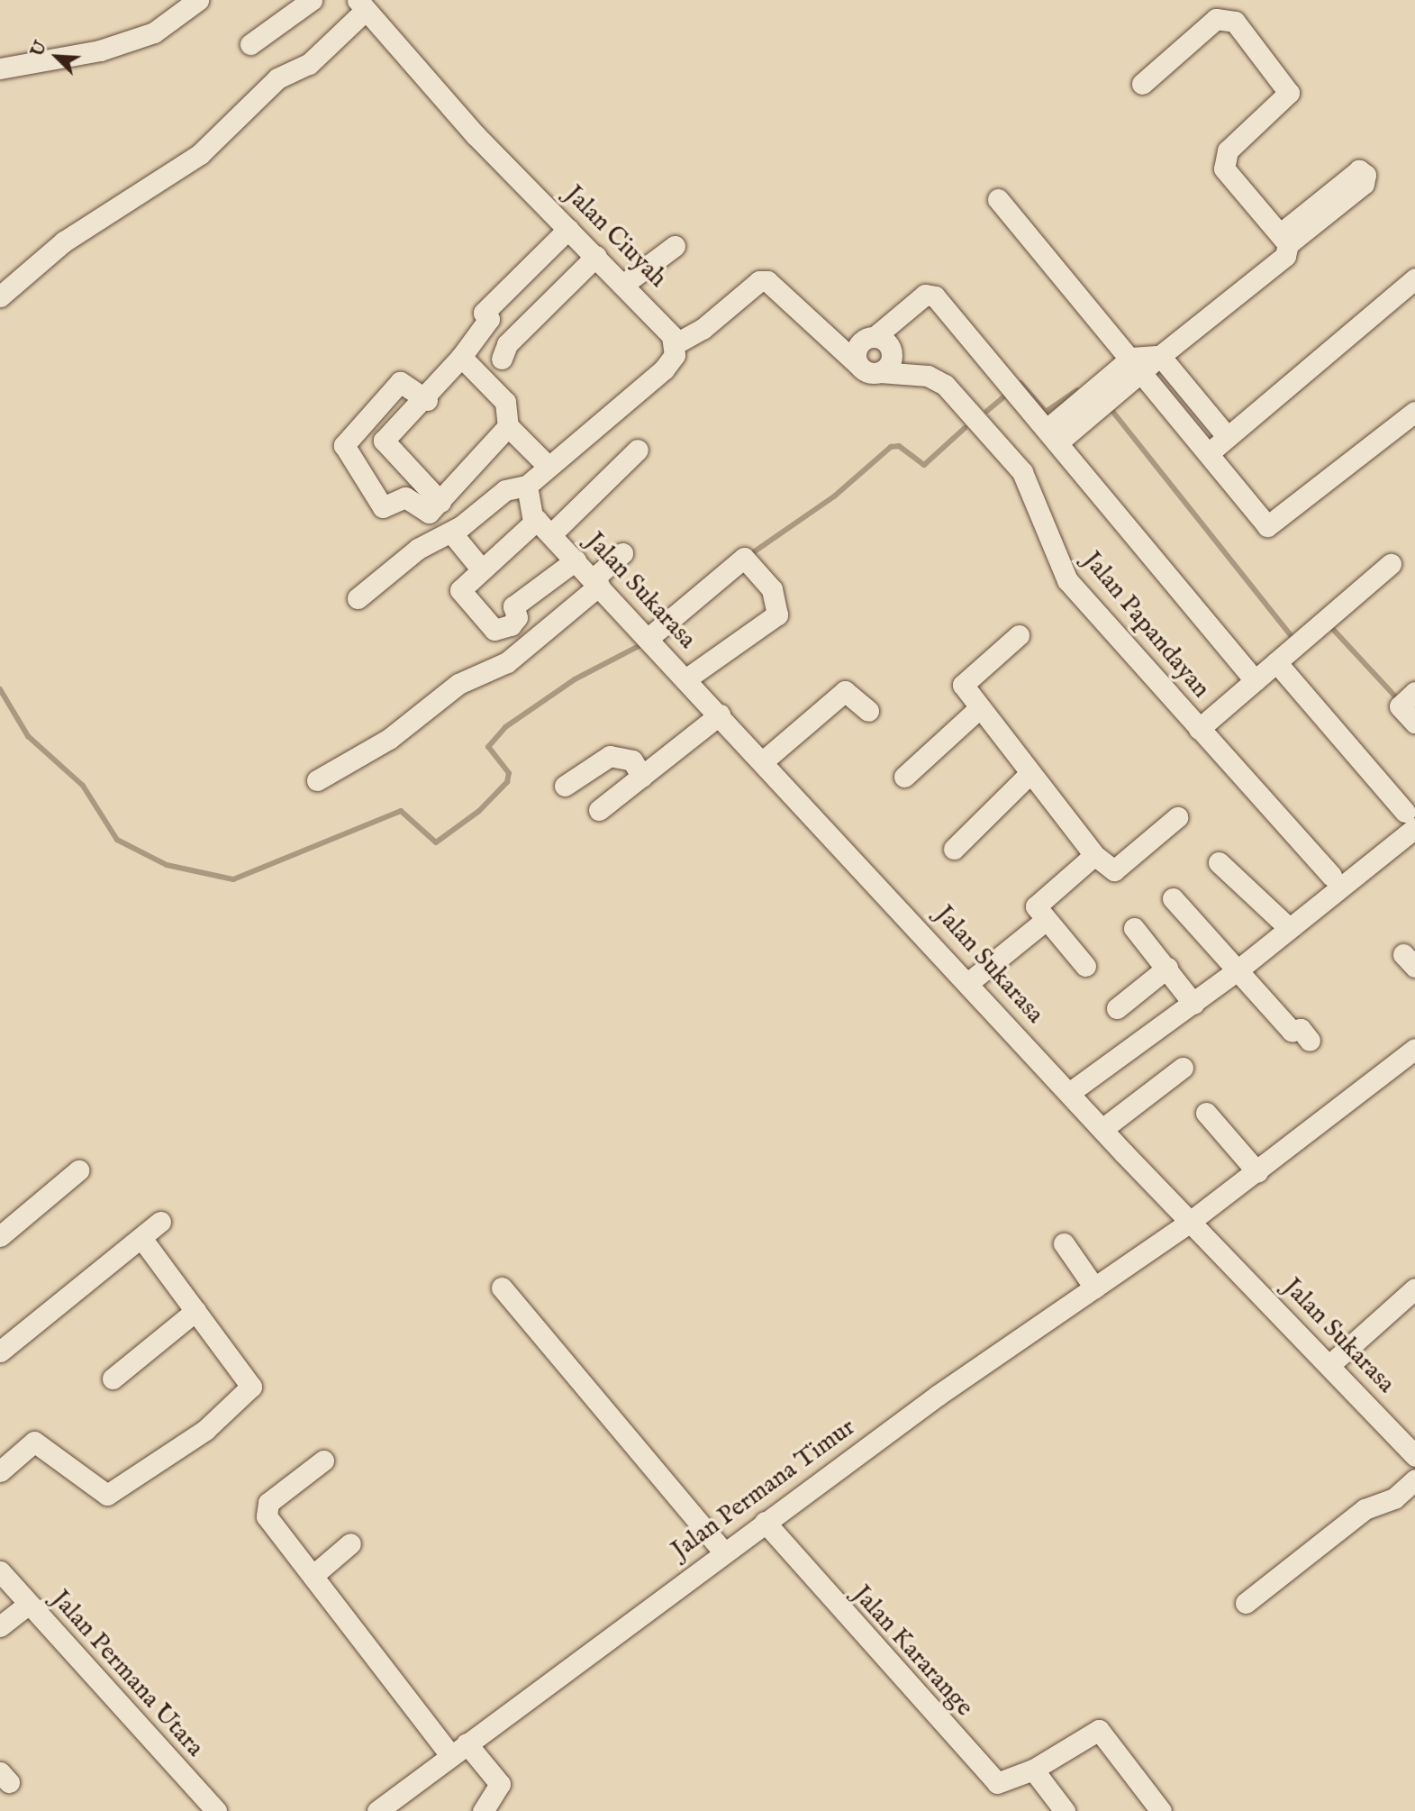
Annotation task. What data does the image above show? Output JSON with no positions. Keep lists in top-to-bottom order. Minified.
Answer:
{"streets":{"street":["Jalan Ciuyah","Jalan Sukarasa","Jalan Papandayan","Jalan Permana Timur","Jalan Kararange","Jalan Permana Utara"]},"crossings":[["Jalan Sukarasa","Jalan Permana Timur"],["Jalan Permana Timur","Jalan Kararange"]],"north":"top left"}
